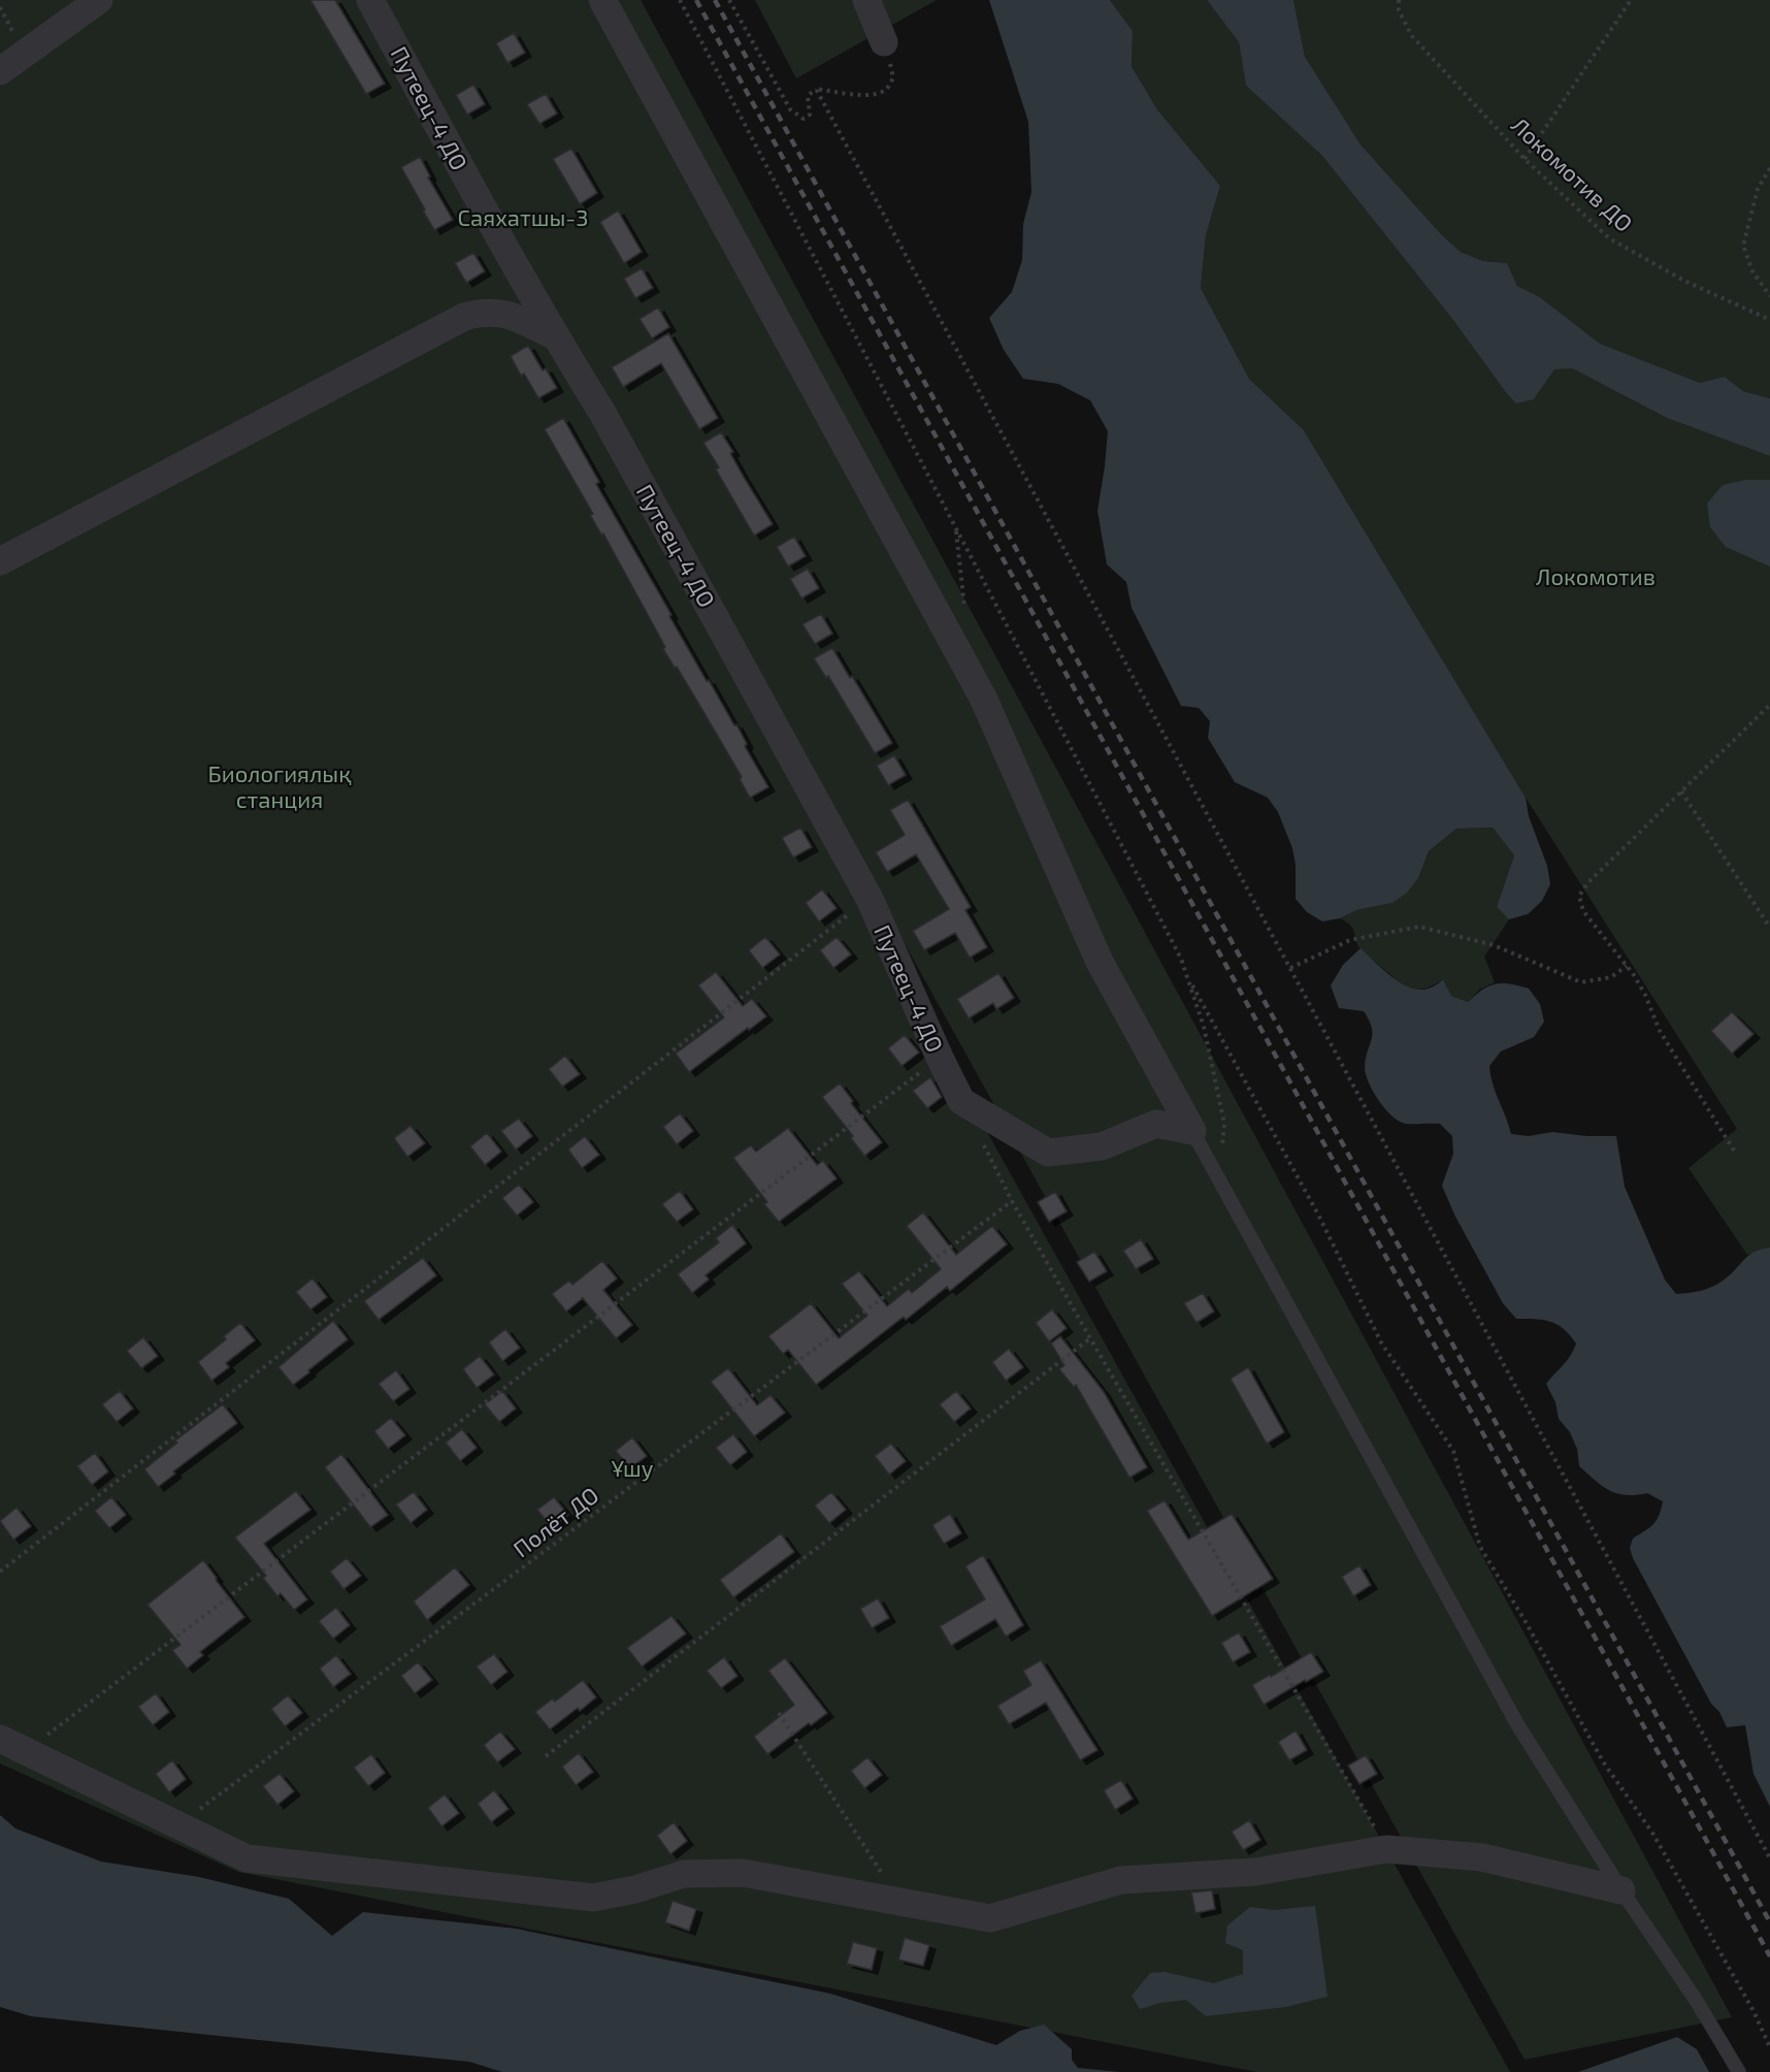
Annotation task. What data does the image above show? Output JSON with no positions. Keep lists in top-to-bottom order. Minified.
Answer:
{"streets":{"street":["Путеец-4 ДО"],"path":["Локомотив ДО","Полёт ДО"]},"parks":["Саяхатшы-3","Локомотив","Биологиялық станция","Ұшу"]}
